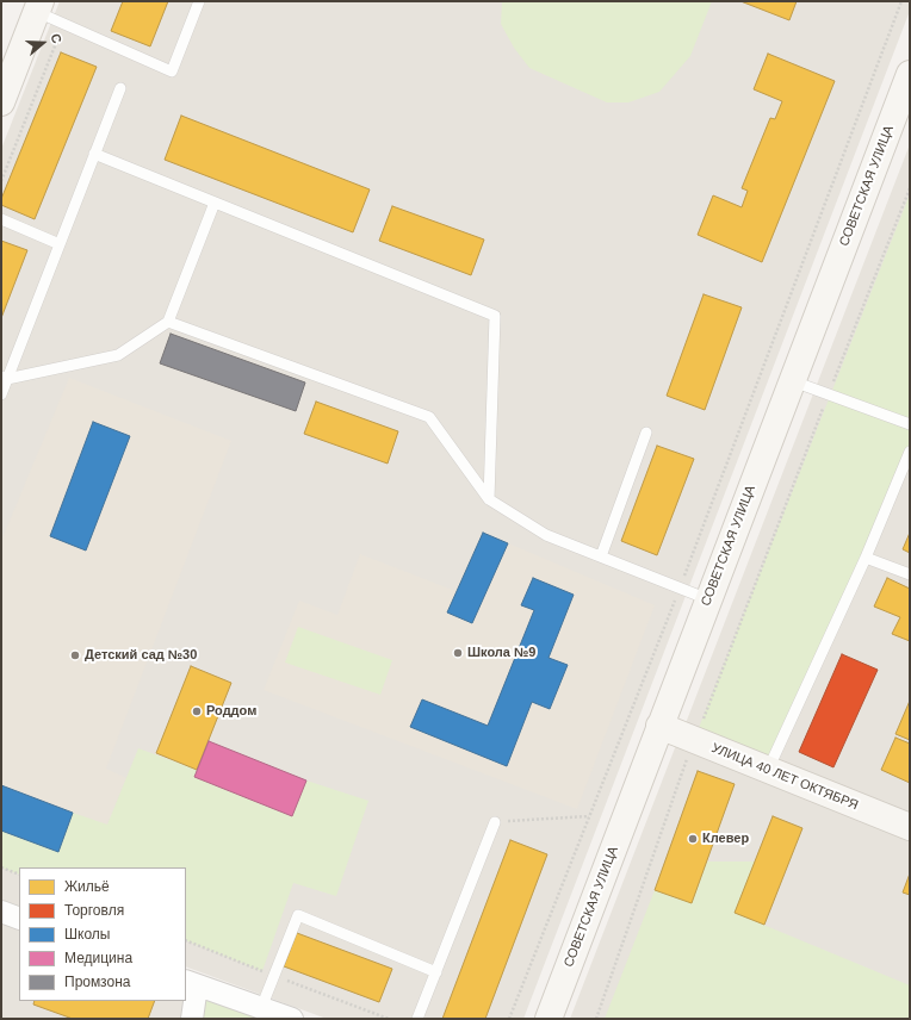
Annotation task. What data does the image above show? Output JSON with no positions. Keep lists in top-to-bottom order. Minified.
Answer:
{"streets":{"main road":["СОВЕТСКАЯ УЛИЦА","УЛИЦА 40 ЛЕТ ОКТЯБРЯ"]},"crossings":[["СОВЕТСКАЯ УЛИЦА","УЛИЦА 40 ЛЕТ ОКТЯБРЯ"]],"places":["Школа №9","Детский сад №30","Роддом","Клевер"],"legend":["Жильё","Торговля","Школы","Медицина","Промзона"],"north":"right"}
